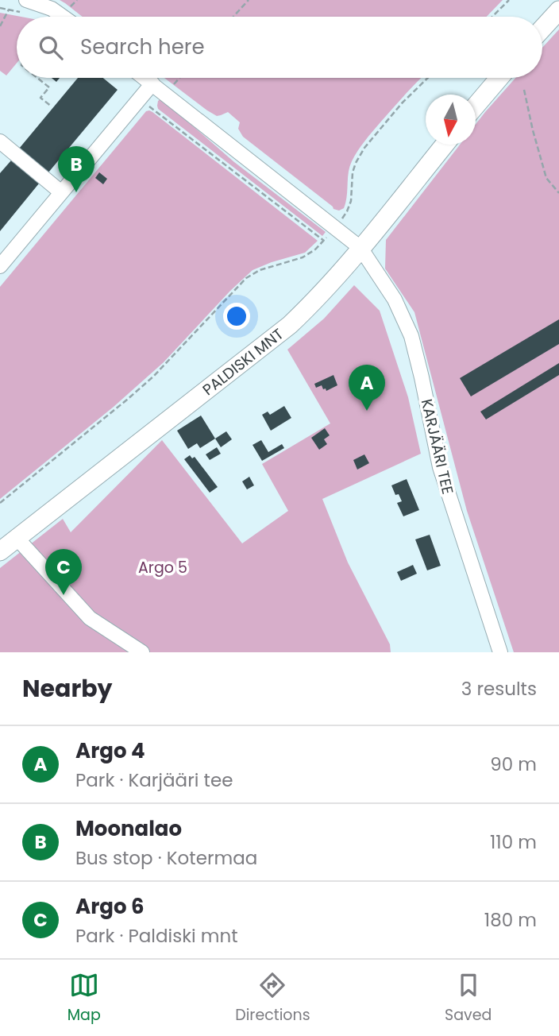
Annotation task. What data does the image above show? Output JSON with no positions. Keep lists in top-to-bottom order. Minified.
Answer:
{"streets":{"main road":["PALDISKI MNT"],"street":["KARJÄÄRI TEE"]},"crossings":[["PALDISKI MNT","KARJÄÄRI TEE"]],"parks":["Argo 5"],"north":"bottom","page":{"search":"Search here","pins":["B","A","C"],"heading":["Nearby","3 results"],"list":[{"mark":"A","name":"Argo 4","note":"Park · Karjääri tee","value":"90 m"},{"mark":"B","name":"Moonalao","note":"Bus stop · Kotermaa","value":"110 m"},{"mark":"C","name":"Argo 6","note":"Park · Paldiski mnt","value":"180 m"}],"nav":["Map","Directions","Saved"]}}
